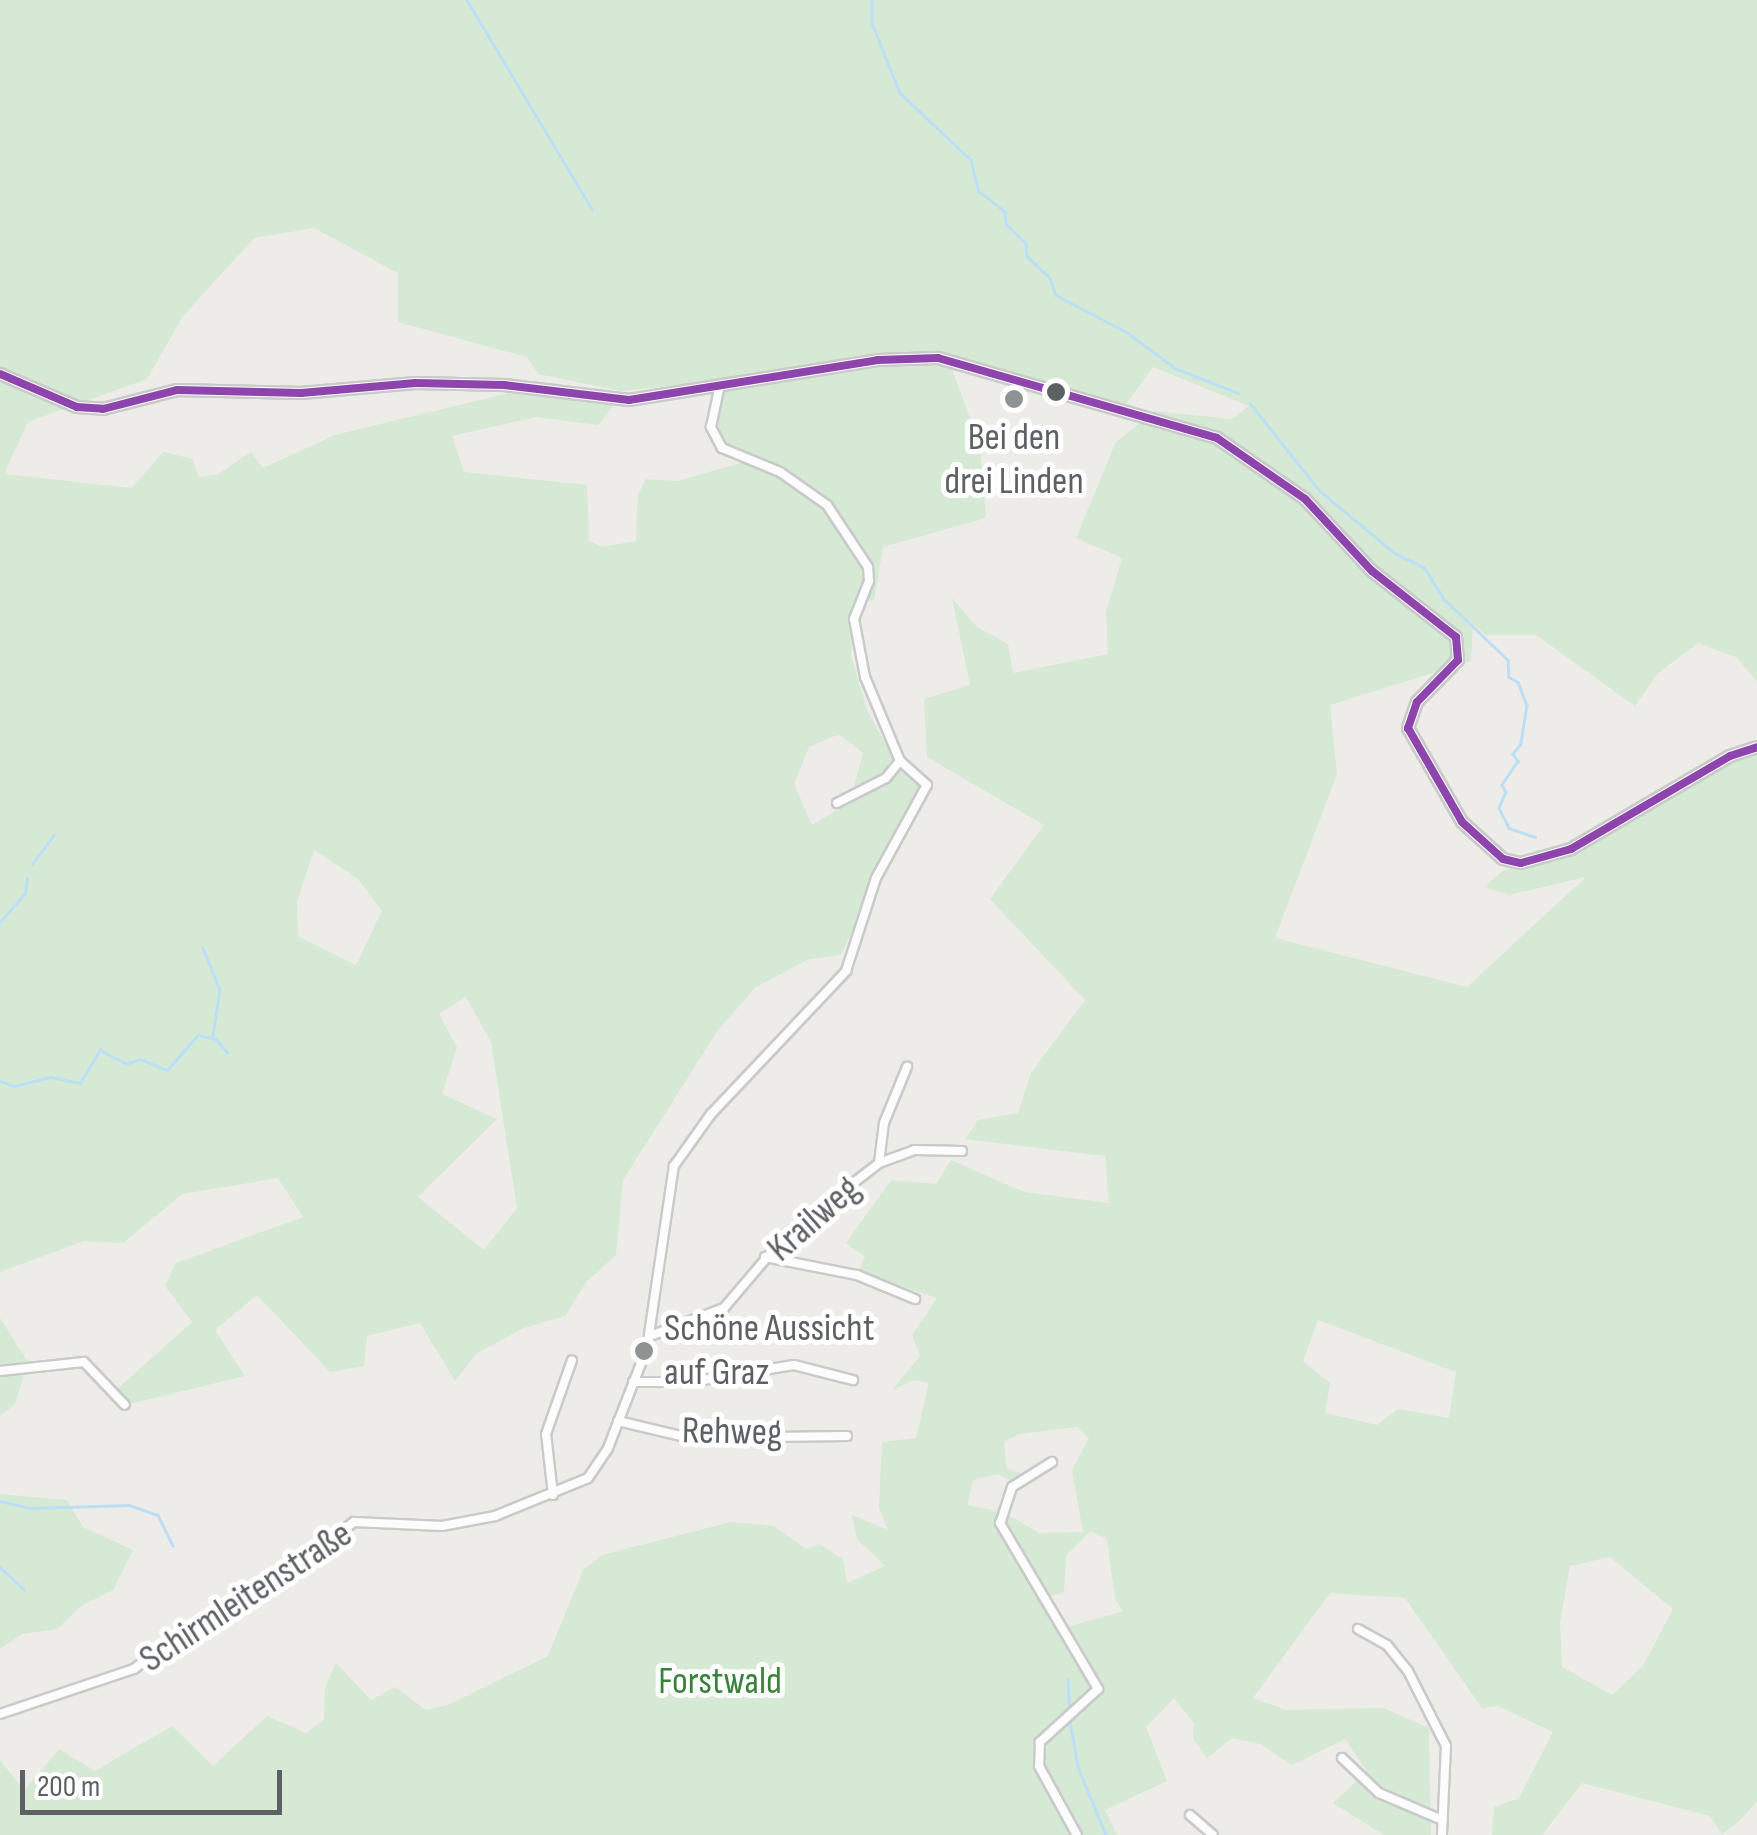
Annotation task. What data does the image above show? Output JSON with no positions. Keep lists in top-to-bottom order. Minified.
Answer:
{"streets":{"street":["Krailweg","Rehweg","Schirmleitenstraße"]},"crossings":[["Krailweg","Schirmleitenstraße"],["Rehweg","Schirmleitenstraße"]],"parks":["Forstwald"],"places":["Bei den drei Linden","Schöne Aussicht auf Graz"],"scale_bar":"200 m"}
